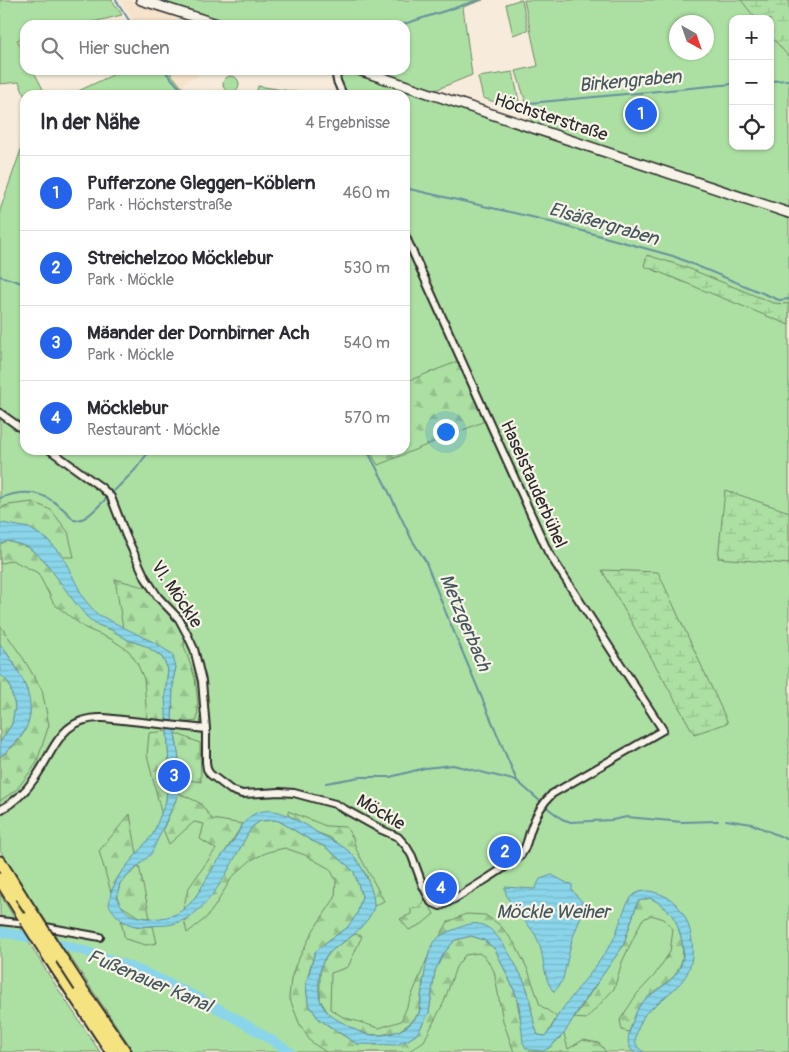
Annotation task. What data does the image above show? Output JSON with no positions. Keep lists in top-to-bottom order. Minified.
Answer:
{"streets":{"main road":["Höchsterstraße"],"street":["Haselstauderbühel","VI. Möckle","Möckle"]},"crossings":[["Haselstauderbühel","Möckle"],["VI. Möckle","Möckle"]],"water":["Birkengraben","Elsäßergraben","Metzgerbach","Möckle Weiher","Fußenauer Kanal"],"north":"bottom right","page":{"map_buttons":["+","−"],"search":"Hier suchen","heading":["In der Nähe","4 Ergebnisse"],"pins":["1","3","2","4"],"list":[{"mark":"1","name":"Pufferzone Gleggen-Köblern","note":"Park · Höchsterstraße","value":"460 m"},{"mark":"2","name":"Streichelzoo Möcklebur","note":"Park · Möckle","value":"530 m"},{"mark":"3","name":"Mäander der Dornbirner Ach","note":"Park · Möckle","value":"540 m"},{"mark":"4","name":"Möcklebur","note":"Restaurant · Möckle","value":"570 m"}]}}
